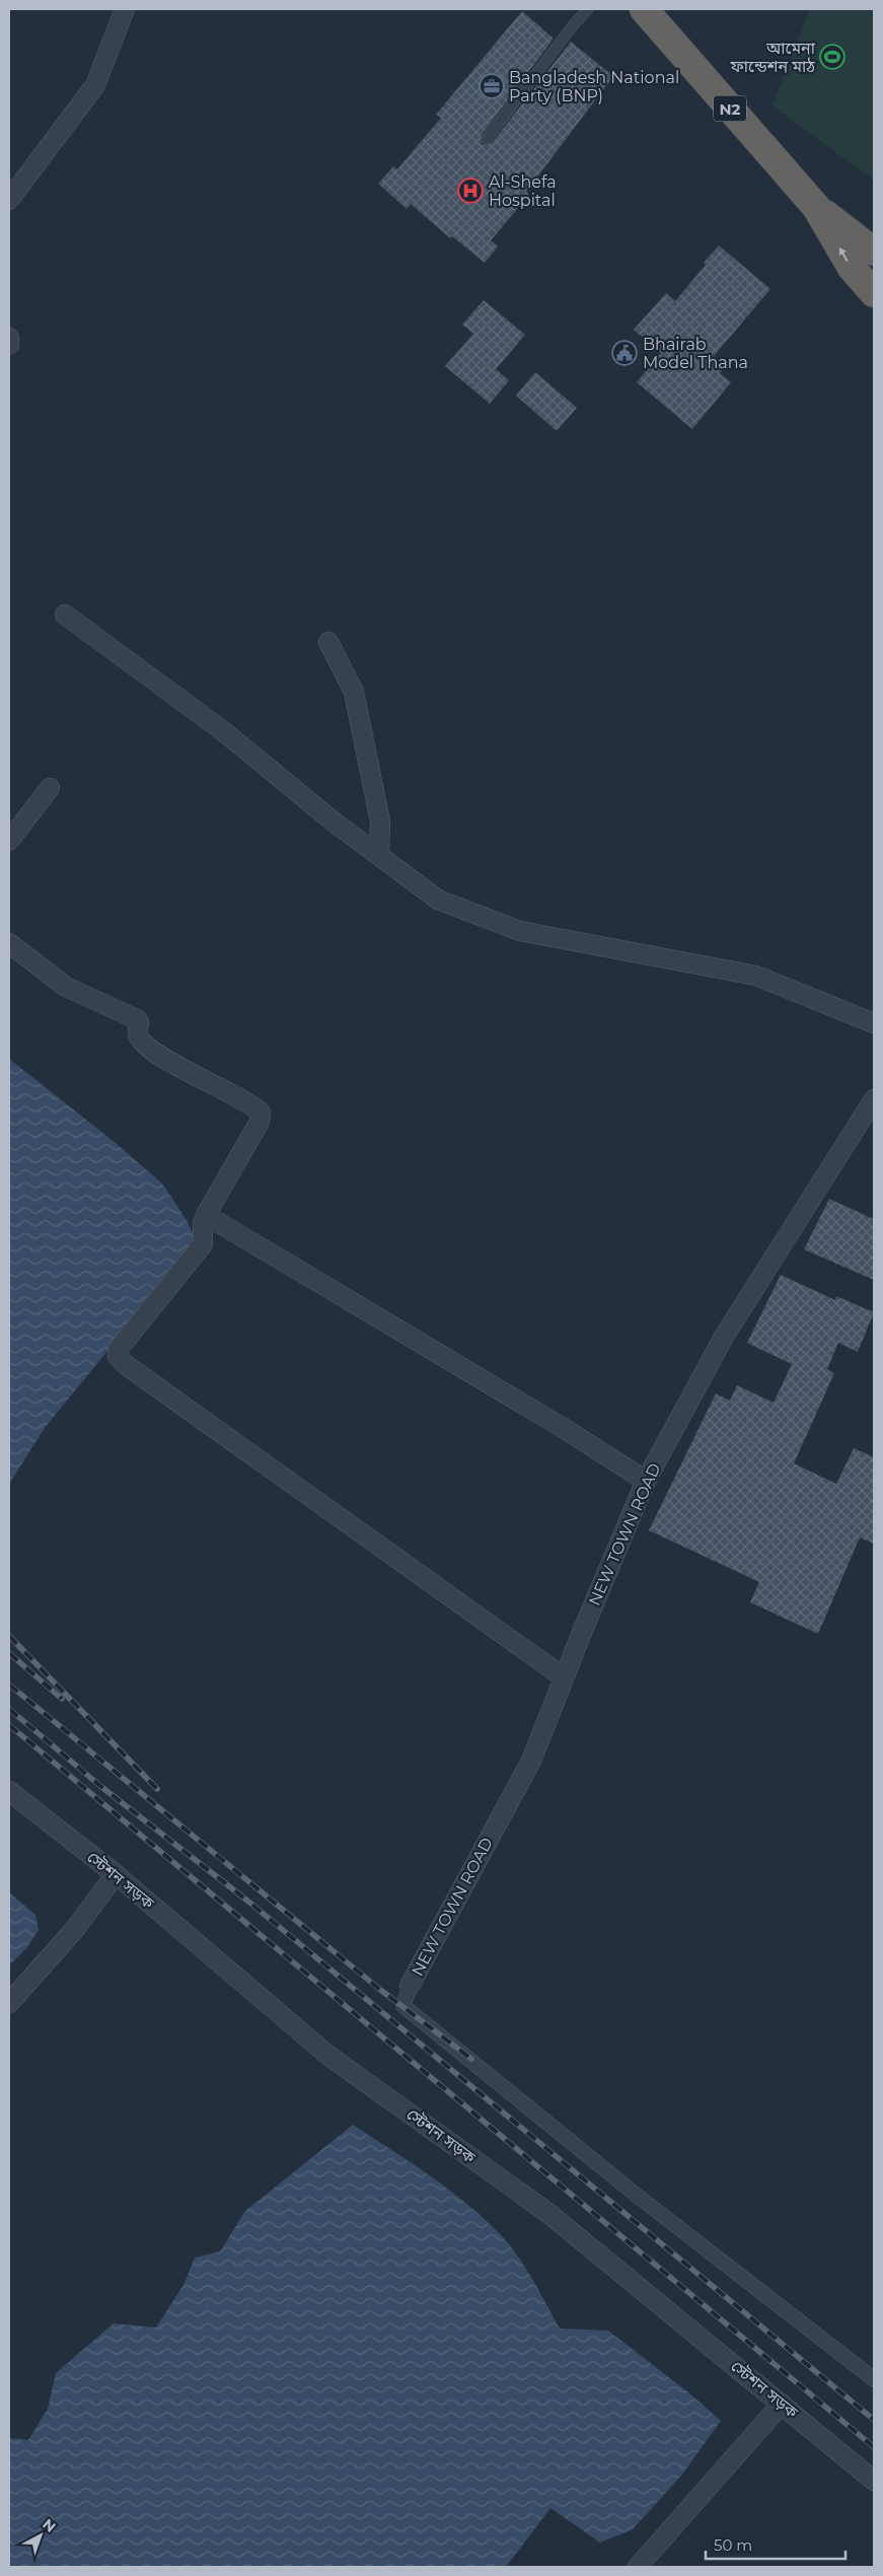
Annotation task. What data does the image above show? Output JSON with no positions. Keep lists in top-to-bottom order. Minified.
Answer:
{"streets":{"highway":["N2"],"street":["NEW TOWN ROAD","স্টেশন সড়ক"]},"places":{"sports":["আমেনা ফান্ডেশন মাঠ"],"office":["Bangladesh National Party (BNP)"],"hospital":["Al-Shefa Hospital"],"public building":["Bhairab Model Thana"]},"scale_bar":"50 m","north":"top right"}
